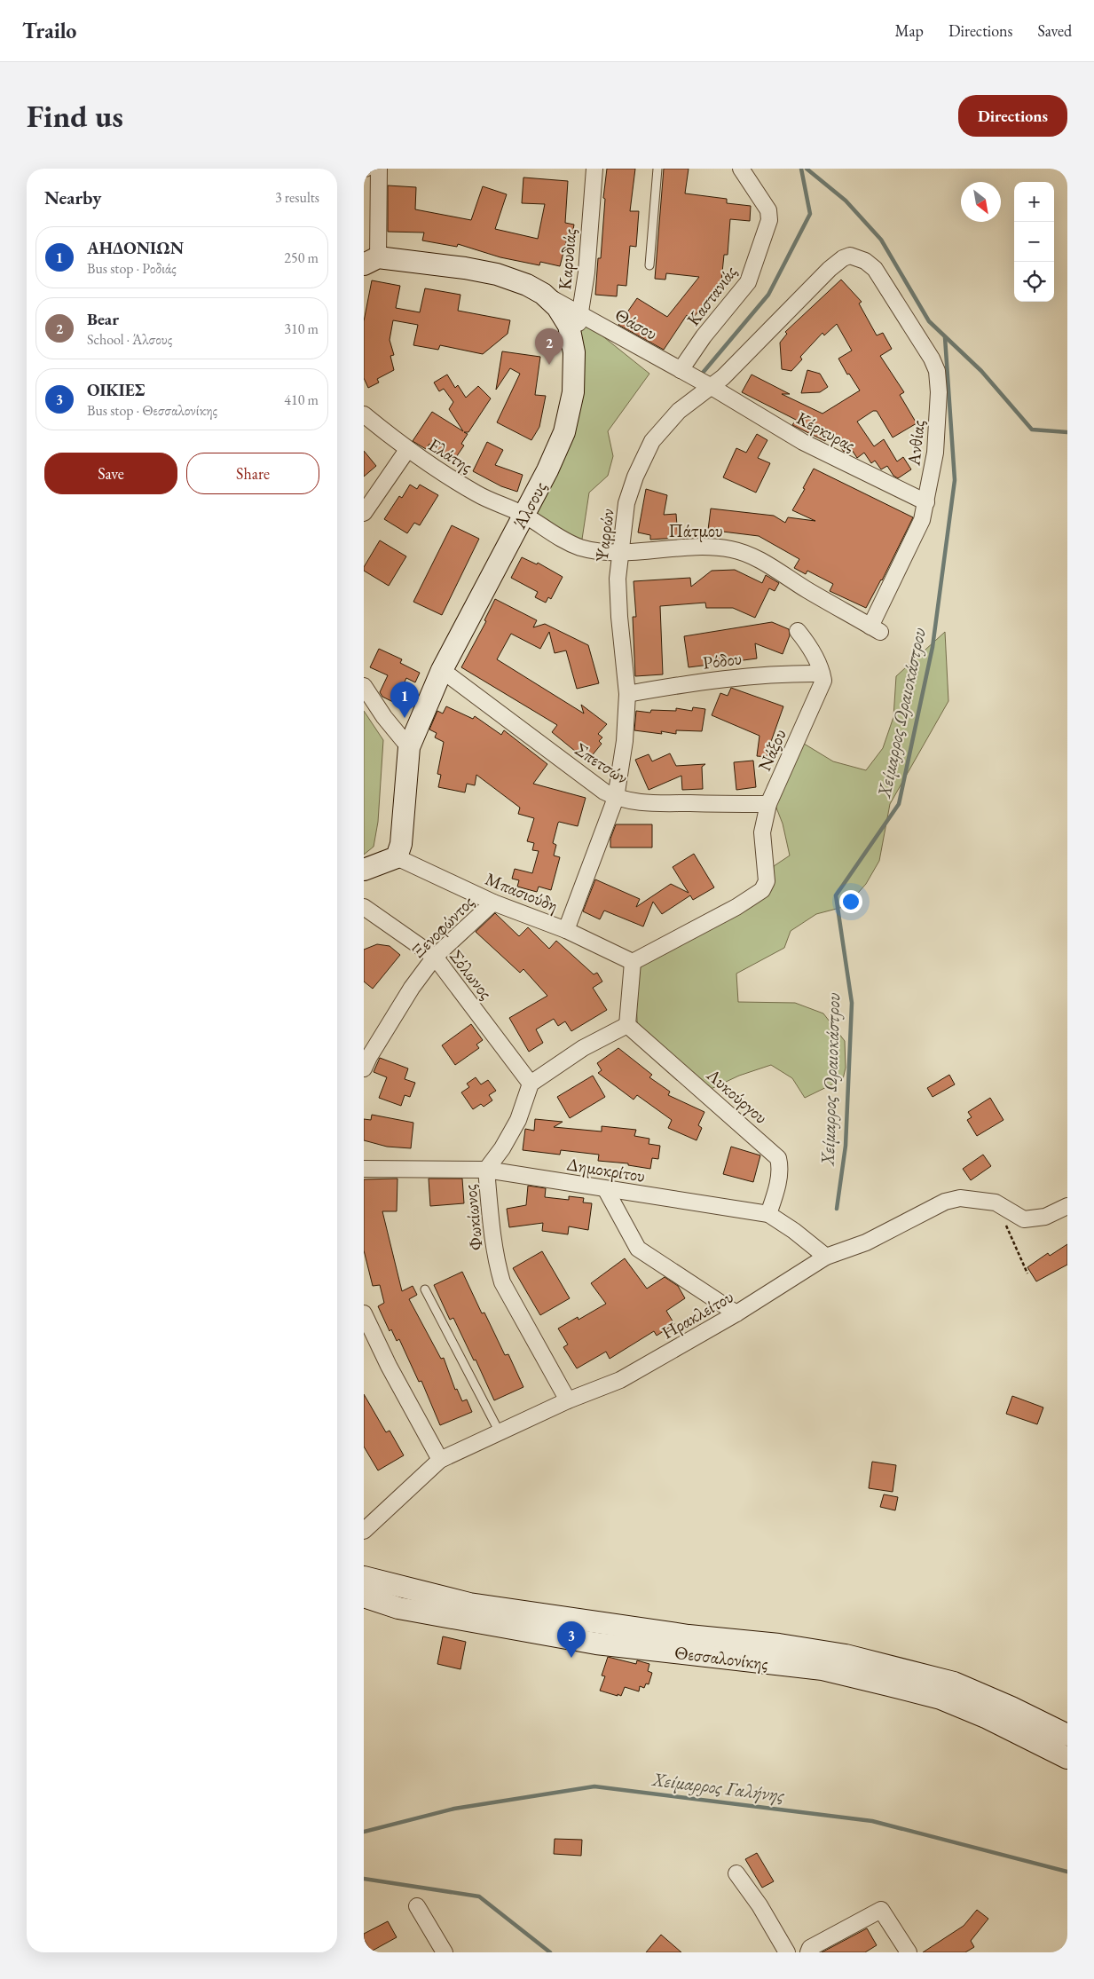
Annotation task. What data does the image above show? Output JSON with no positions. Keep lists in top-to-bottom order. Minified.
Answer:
{"streets":{"main road":["Άλσους","Θεσσαλονίκης"],"street":["Καρυδιάς","Καστανιάς","Θάσου","Κέρκυρας","Ανθίας","Ελάτης","Πάτμου","Ψαρρών","Ρόδου","Νάξου","Σπετσών","Μπασιούδη","Ξενοφώντος","Σόλωνος","Λυκούργου","Δημοκρίτου","Φωκίωνος","Ηρακλείτου"]},"crossings":[["Καρυδιάς","Θάσου"],["Καρυδιάς","Άλσους"],["Καστανιάς","Θάσου"],["Θάσου","Κέρκυρας"],["Θάσου","Άλσους"],["Θάσου","Ψαρρών"],["Κέρκυρας","Ανθίας"],["Κέρκυρας","Ψαρρών"],["Ανθίας","Πάτμου"],["Ανθίας","Ψαρρών"],["Ελάτης","Άλσους"],["Ελάτης","Πάτμου"],["Άλσους","Πάτμου"],["Άλσους","Σπετσών"],["Άλσους","Μπασιούδη"],["Πάτμου","Ψαρρών"],["Ψαρρών","Ρόδου"],["Ψαρρών","Σπετσών"],["Ψαρρών","Μπασιούδη"],["Ρόδου","Νάξου"],["Νάξου","Σπετσών"],["Νάξου","Μπασιούδη"],["Μπασιούδη","Ξενοφώντος"],["Ξενοφώντος","Σόλωνος"],["Σόλωνος","Φωκίωνος"],["Λυκούργου","Δημοκρίτου"],["Δημοκρίτου","Φωκίωνος"],["Δημοκρίτου","Ηρακλείτου"],["Φωκίωνος","Ηρακλείτου"]],"water":["Χείμαρρος Ωραιοκάστρου","Χείμαρρος Γαλήνης"],"north":"bottom right","page":{"header":"Trailo","nav":["Map","Directions","Saved"],"buttons":["Directions",["Save","Share"]],"title":"Find us","heading":["Nearby","3 results"],"map_buttons":["+","−"],"list":[{"mark":"1","name":"ΑΗΔΟΝΙΩΝ","note":"Bus stop · Ροδιάς","value":"250 m"},{"mark":"2","name":"Bear","note":"School · Άλσους","value":"310 m"},{"mark":"3","name":"ΟΙΚΙΕΣ","note":"Bus stop · Θεσσαλονίκης","value":"410 m"}],"pins":["2","1","3"]}}
